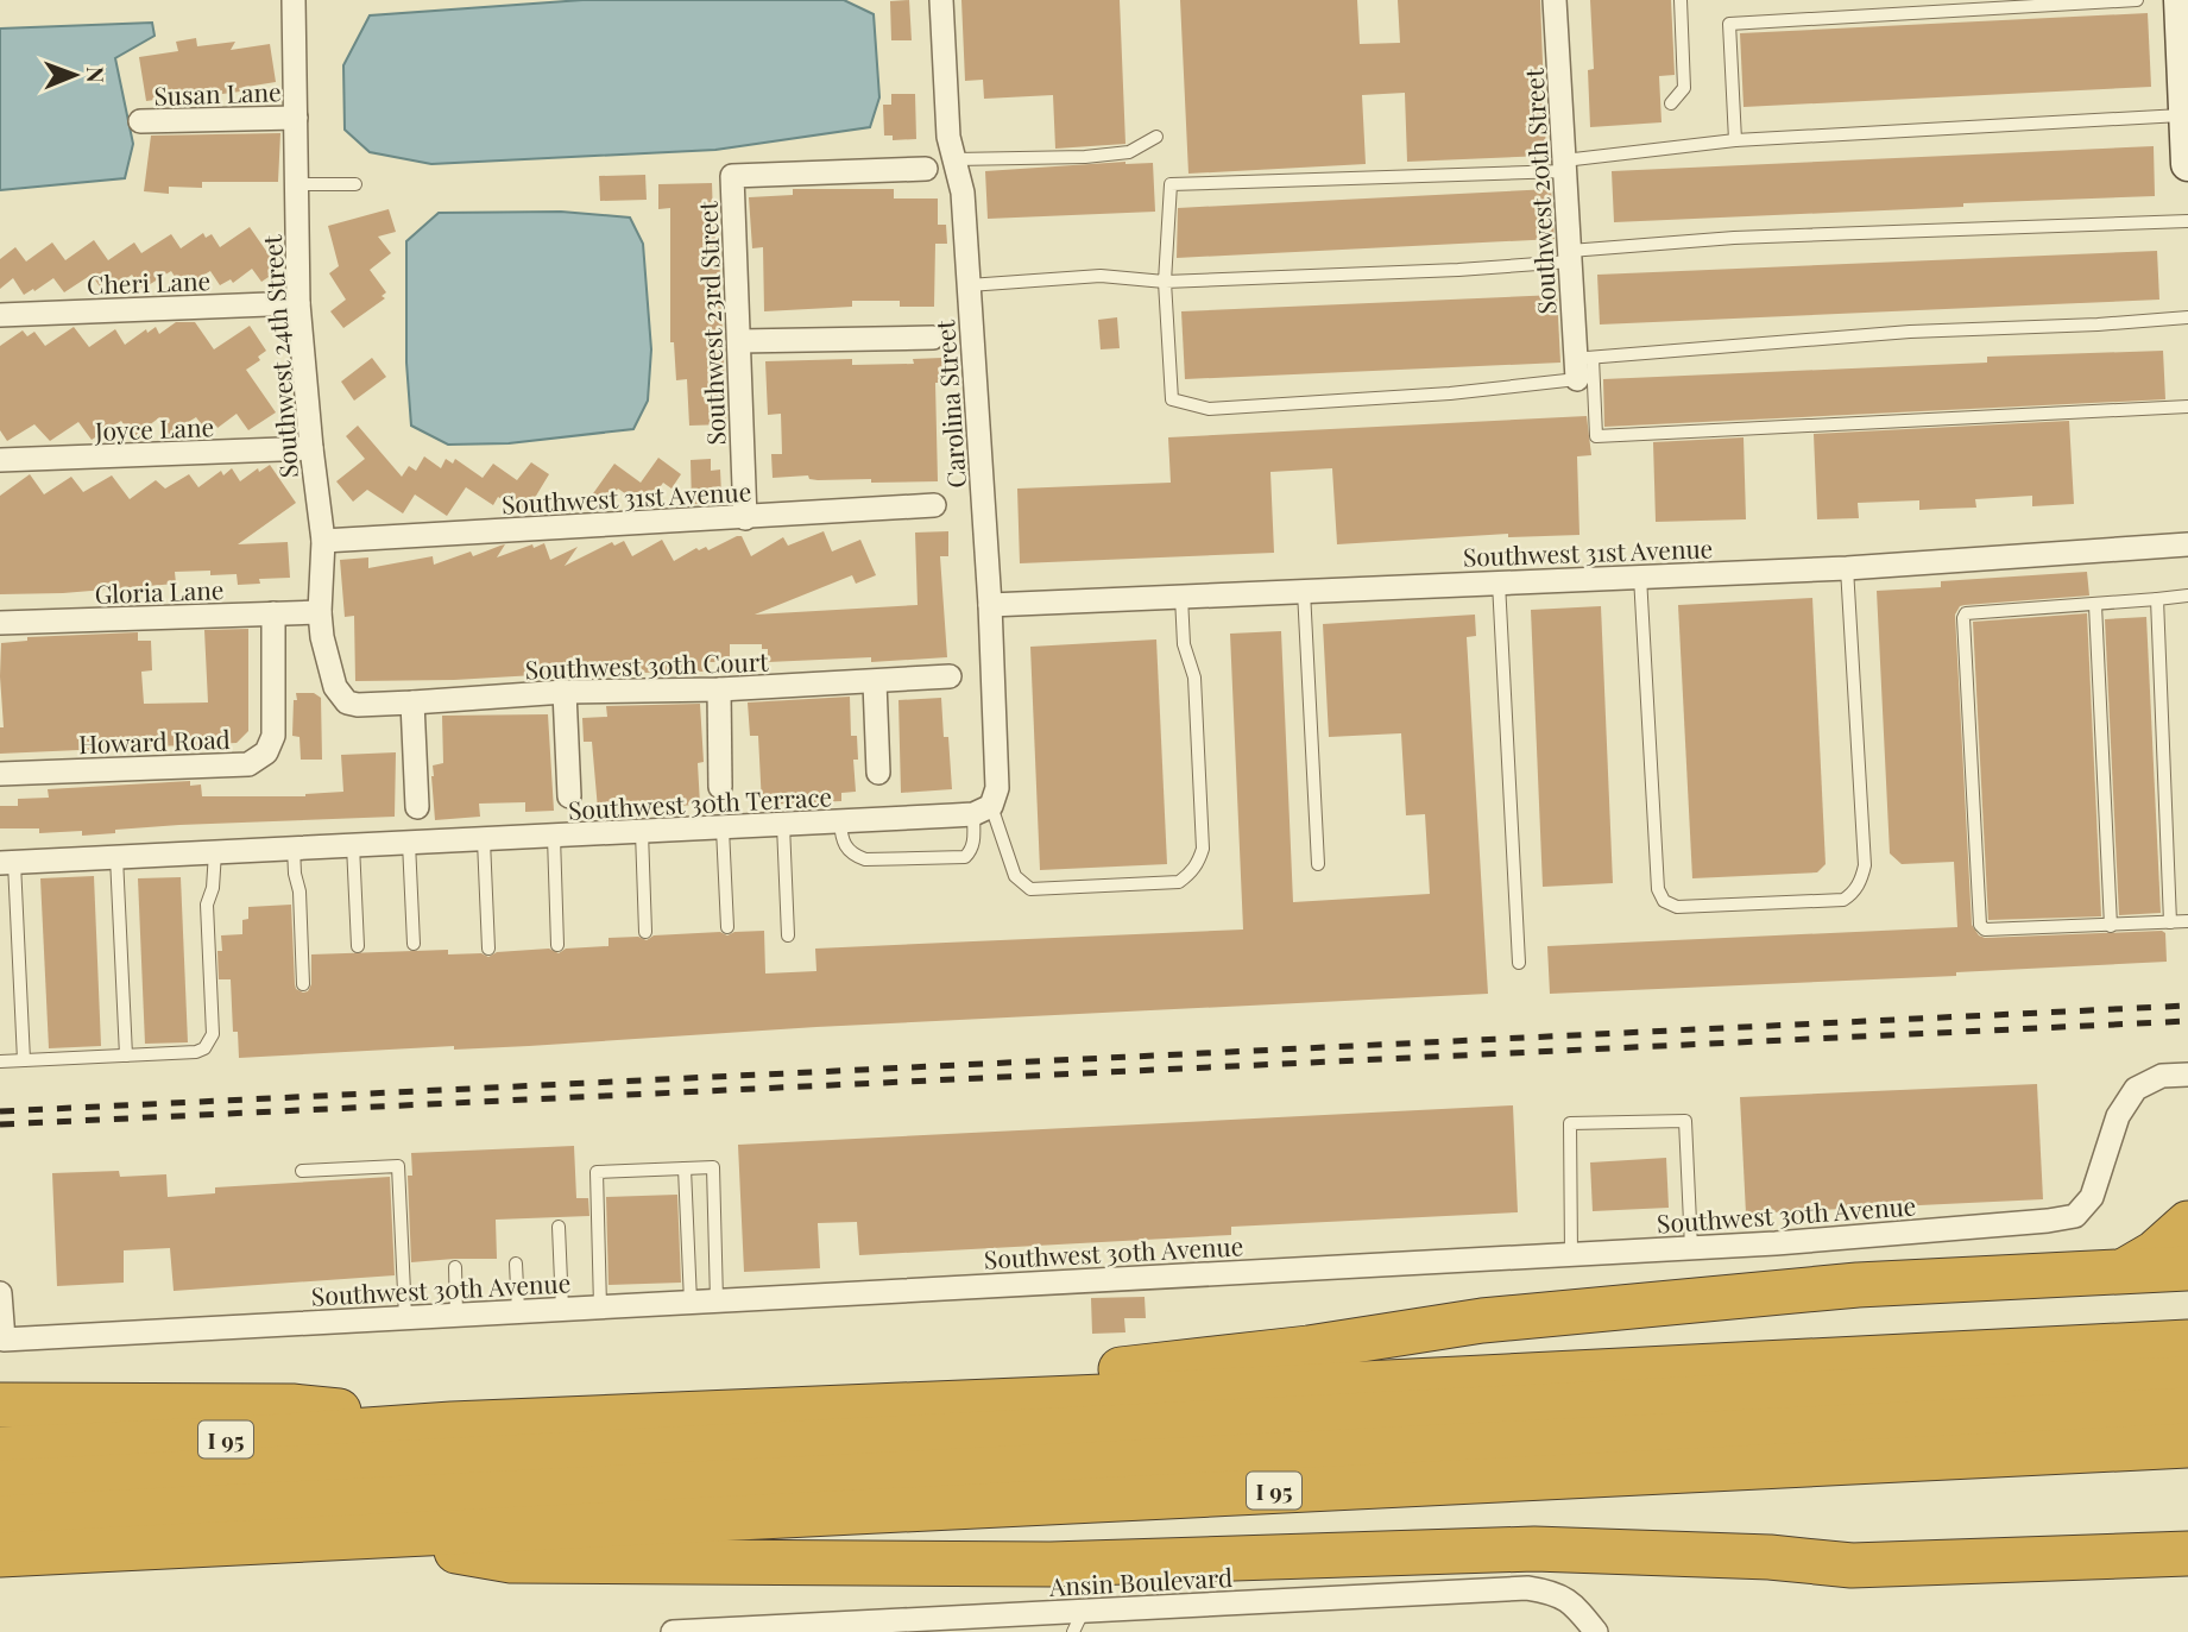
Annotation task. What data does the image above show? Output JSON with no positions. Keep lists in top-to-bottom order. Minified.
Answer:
{"streets":{"highway":["I 95"],"street":["Susan Lane","Southwest 20th Street","Cheri Lane","Southwest 23rd Street","Southwest 24th Street","Carolina Street","Joyce Lane","Southwest 31st Avenue","Gloria Lane","Southwest 30th Court","Howard Road","Southwest 30th Terrace","Southwest 30th Avenue","Ansin Boulevard"]},"crossings":[["Susan Lane","Southwest 24th Street"],["Cheri Lane","Southwest 24th Street"],["Southwest 23rd Street","Southwest 31st Avenue"],["Southwest 24th Street","Joyce Lane"],["Southwest 24th Street","Southwest 31st Avenue"],["Southwest 24th Street","Gloria Lane"],["Southwest 24th Street","Southwest 30th Court"],["Carolina Street","Southwest 31st Avenue"],["Carolina Street","Southwest 30th Terrace"],["Gloria Lane","Howard Road"]],"north":"right"}
